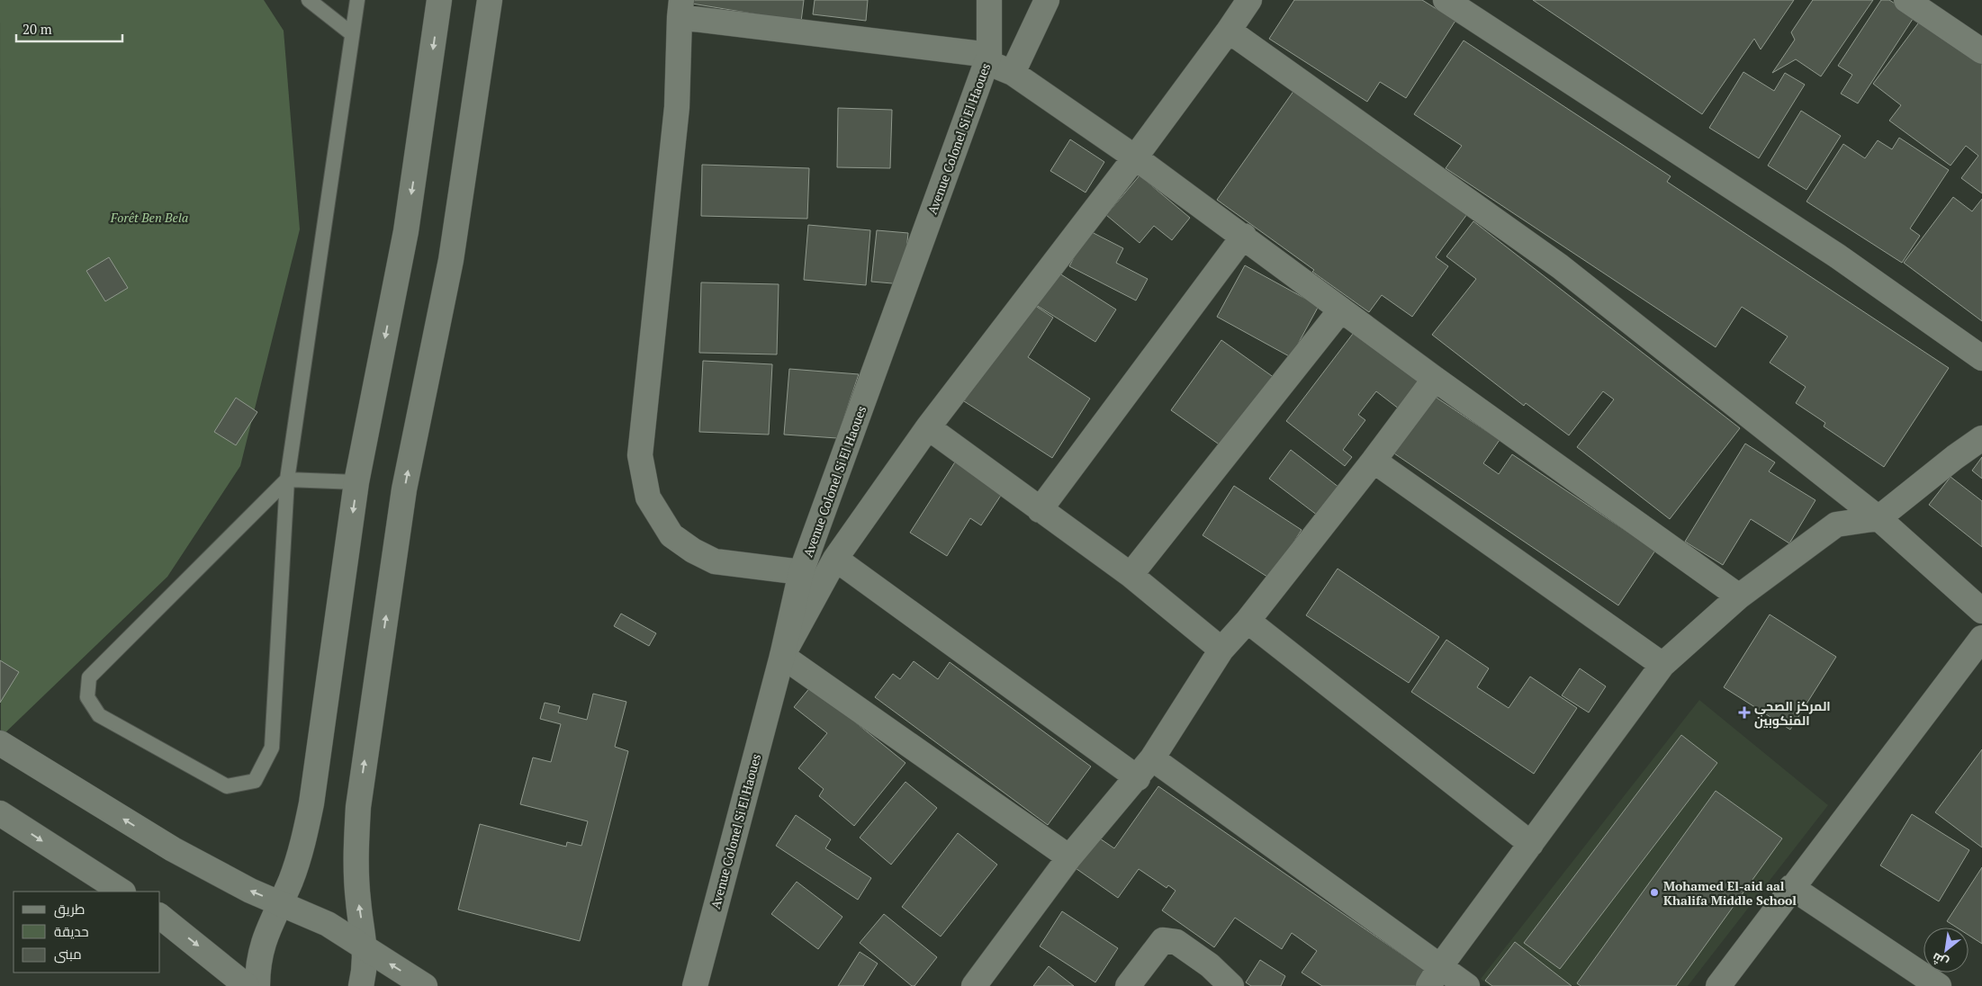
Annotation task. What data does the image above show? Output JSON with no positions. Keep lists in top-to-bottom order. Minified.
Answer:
{"streets":{"street":["Avenue Colonel Si El Haoues"]},"parks":["Forêt Ben Bela"],"places":{"health":["المركز الصحي المنكوبين"],"other":["Mohamed El-aid aal Khalifa Middle School"]},"legend":["طريق","حديقة","مبنى"],"scale_bar":"20 m","north":"bottom left"}
